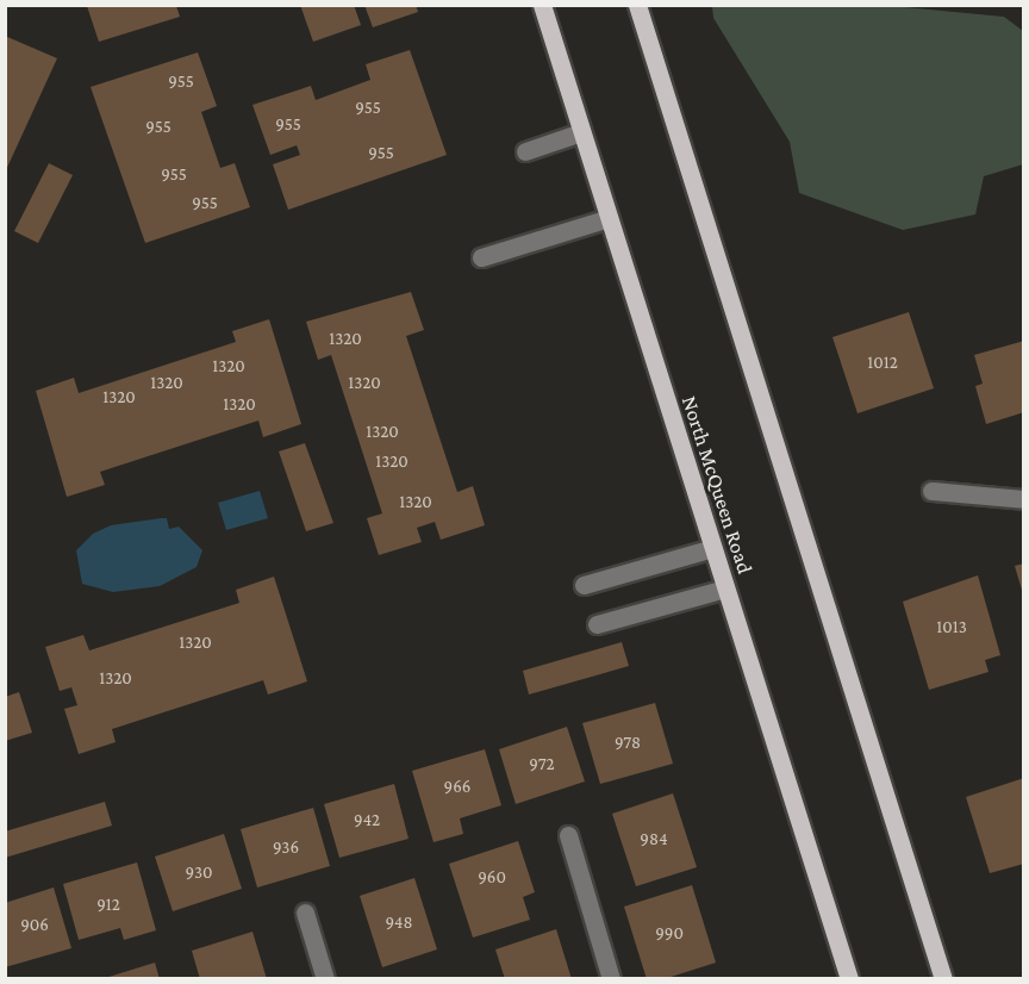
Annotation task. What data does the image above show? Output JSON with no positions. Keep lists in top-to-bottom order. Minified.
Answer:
{"streets":{"main road":["North McQueen Road"]},"house_numbers":["955","955","955","955","955","955","955","1320","1012","1320","1320","1320","1320","1320","1320","1320","1320","1013","1320","1320","978","972","966","942","984","936","930","960","912","948","906","990"]}
